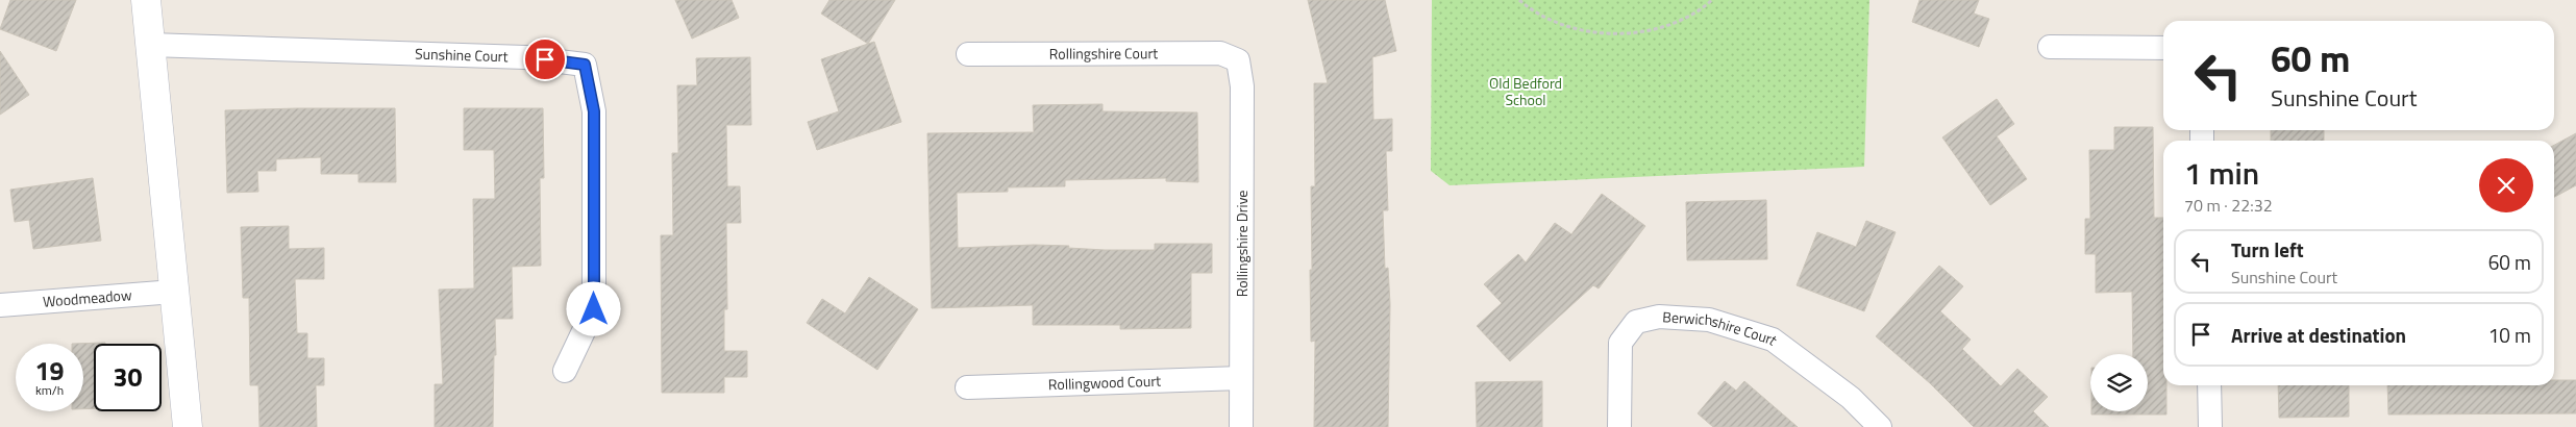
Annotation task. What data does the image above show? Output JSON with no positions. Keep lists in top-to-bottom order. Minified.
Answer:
{"streets":{"street":["Rollingshire Court","Sunshine Court","Rollingshire Drive","Woodmeadow","Berwichshire Court","Rollingwood Court"]},"crossings":[["Rollingshire Court","Rollingshire Drive"],["Rollingshire Drive","Rollingwood Court"]],"parks":["Old Bedford School"],"page":{"turn":["60 m","Sunshine Court"],"heading":["1 min","70 m · 22:32"],"list":[{"name":"Turn left","note":"Sunshine Court","value":"60 m"},{"name":"Arrive at destination","value":"10 m"}],"speed":"19 km/h","limit":"30"}}
